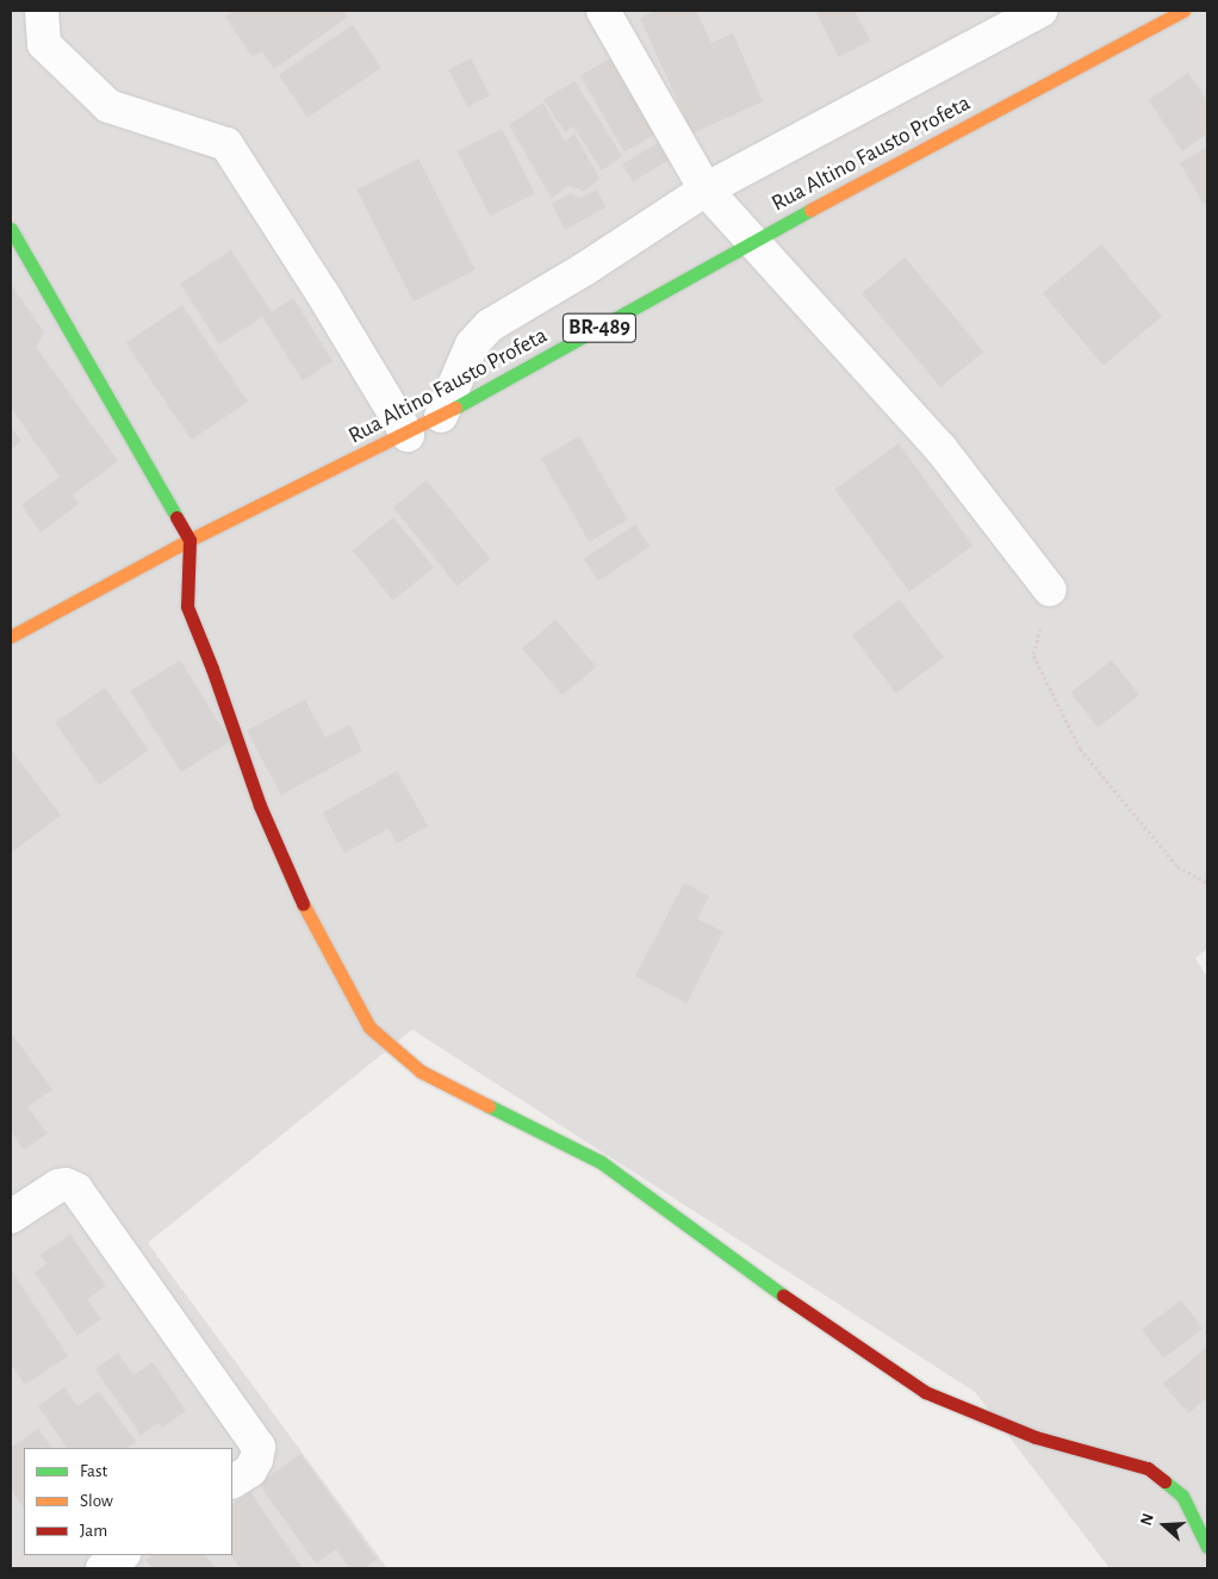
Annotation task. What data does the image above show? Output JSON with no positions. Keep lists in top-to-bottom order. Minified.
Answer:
{"streets":{"street":["Rua Altino Fausto Profeta","BR-489"]},"legend":["Fast","Slow","Jam"],"north":"left"}
